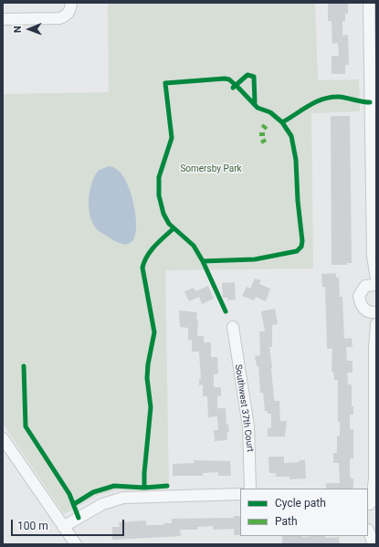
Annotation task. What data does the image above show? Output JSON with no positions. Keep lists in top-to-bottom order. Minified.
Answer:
{"streets":{"street":["Southwest 37th Court"]},"parks":["Somersby Park"],"legend":["Cycle path","Path"],"scale_bar":"100 m","north":"left"}
